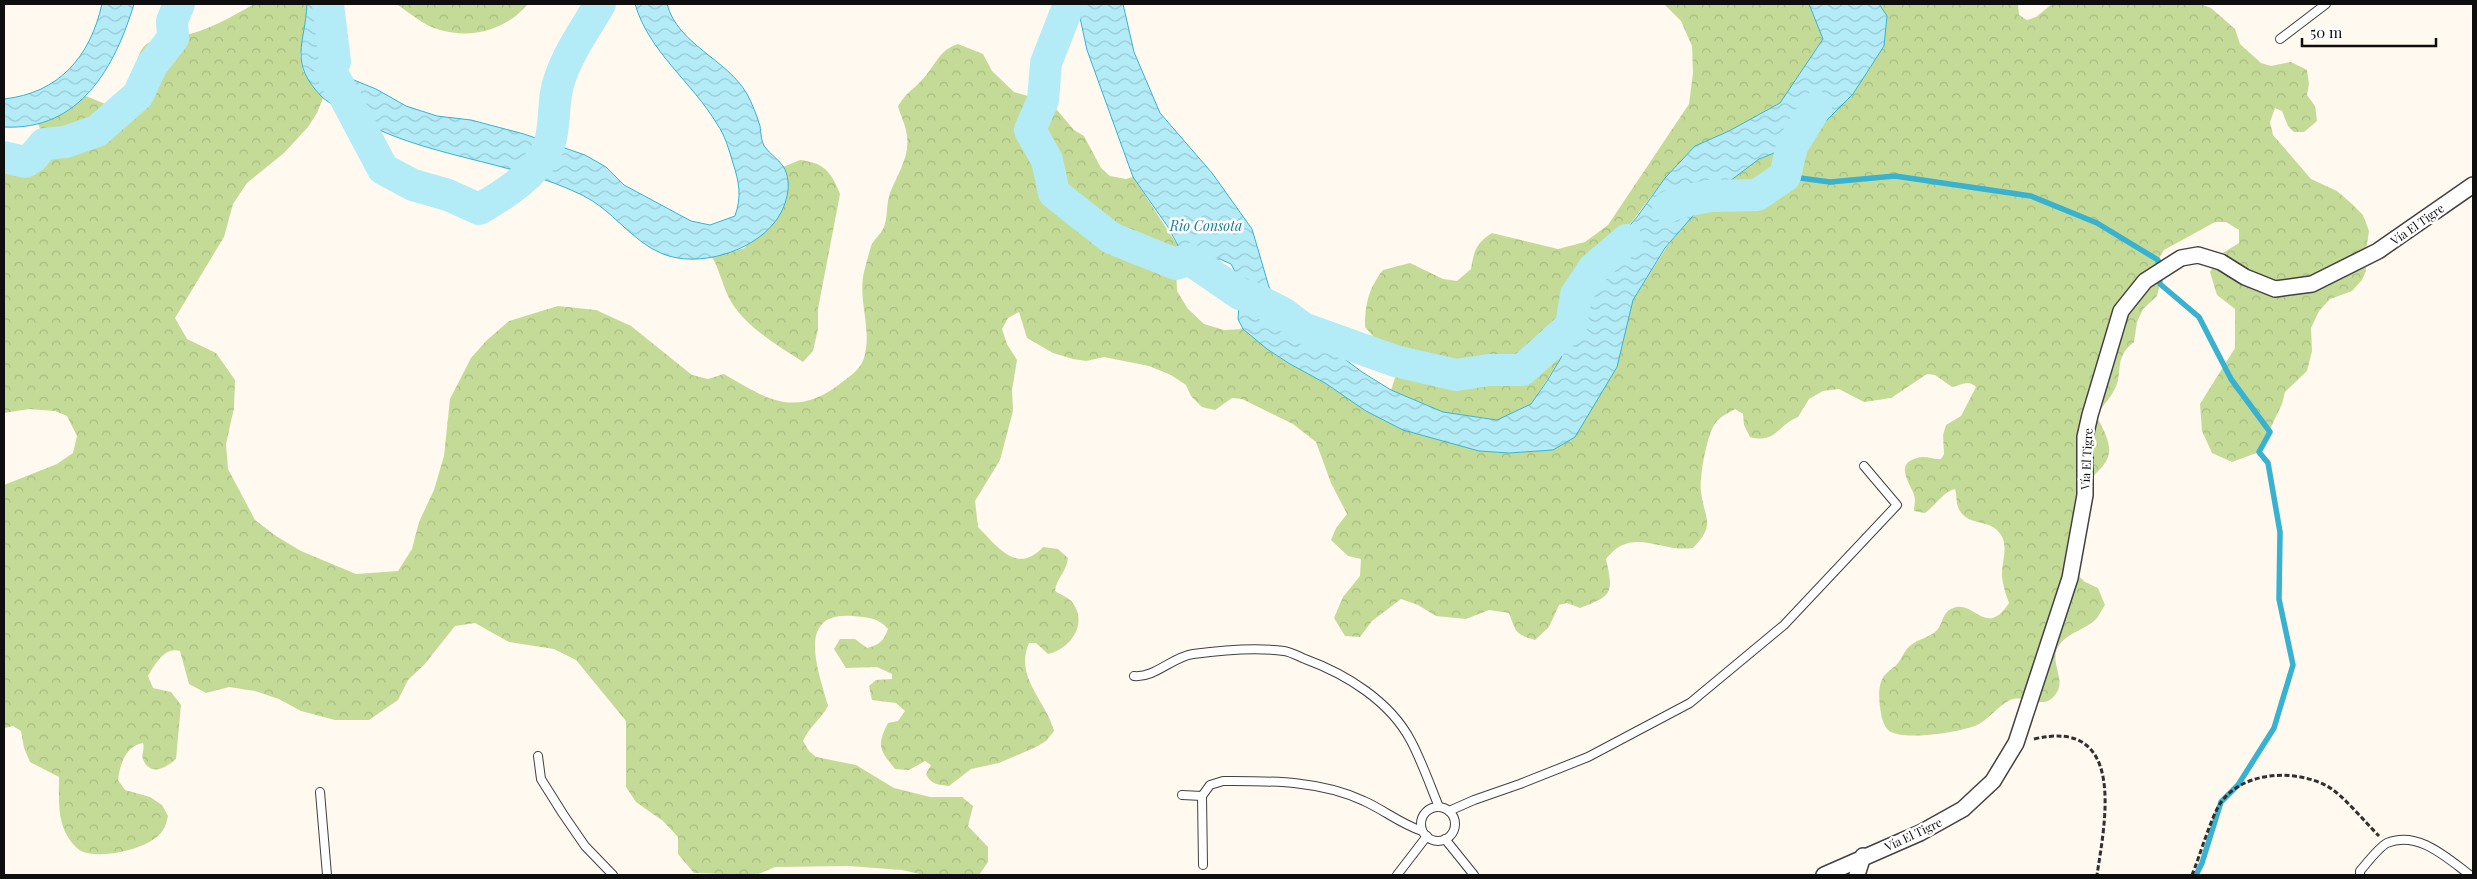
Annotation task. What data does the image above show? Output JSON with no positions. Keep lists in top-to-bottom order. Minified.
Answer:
{"streets":{"street":["Vía El Tigre"]},"water":["Rio Consota"],"scale_bar":"50 m"}
